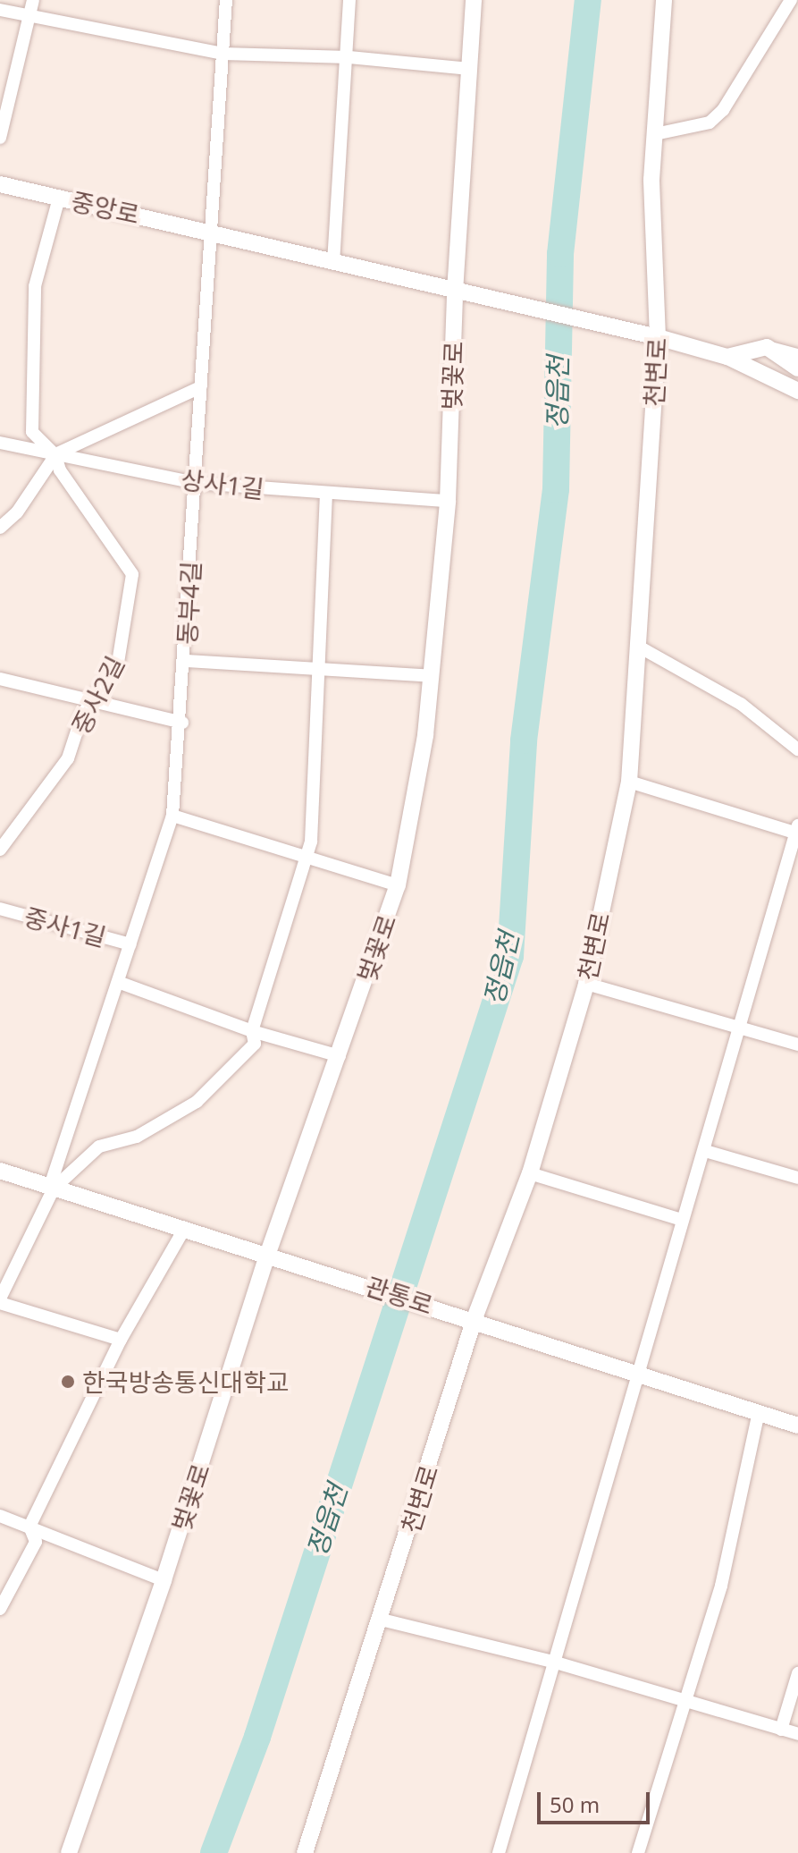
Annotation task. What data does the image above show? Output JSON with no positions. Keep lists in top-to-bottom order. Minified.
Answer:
{"streets":{"street":["중앙로","천변로","벚꽃로","상사1길","동부4길","중사2길","중사1길","관통로"]},"crossings":[["중앙로","천변로"],["중앙로","벚꽃로"],["중앙로","동부4길"],["중앙로","중사2길"],["천변로","관통로"],["벚꽃로","상사1길"],["벚꽃로","관통로"],["상사1길","동부4길"],["상사1길","중사2길"],["동부4길","중사1길"],["동부4길","관통로"]],"water":["정읍천"],"places":["한국방송통신대학교"],"scale_bar":"50 m"}
